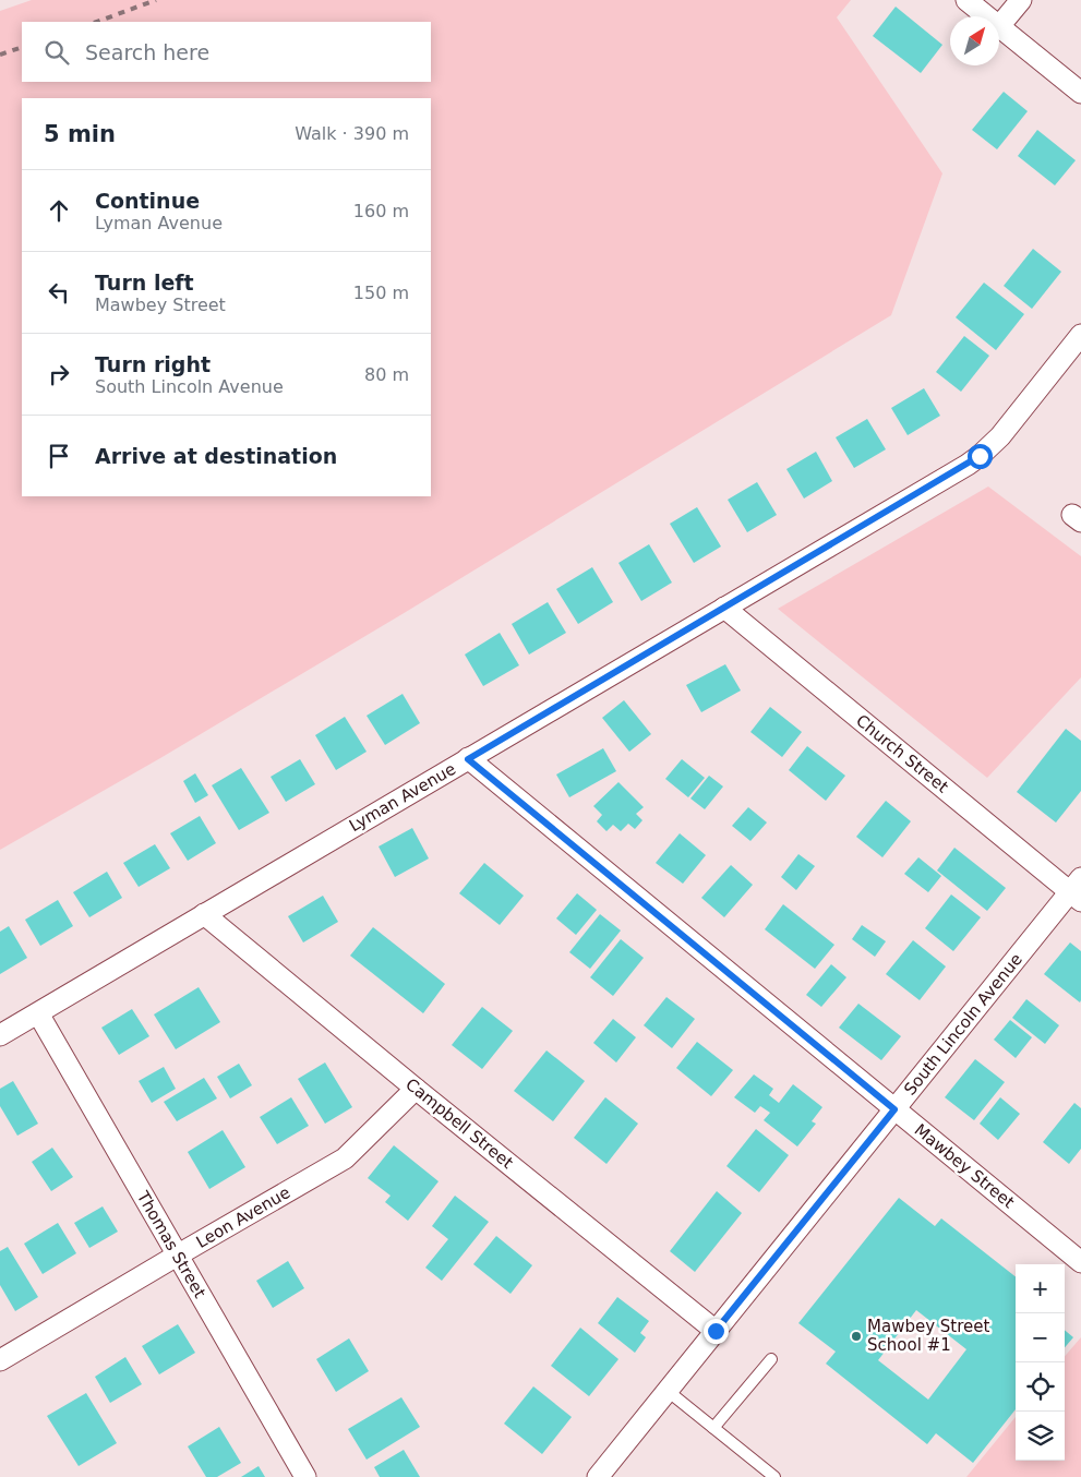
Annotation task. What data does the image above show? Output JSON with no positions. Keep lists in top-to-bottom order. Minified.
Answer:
{"streets":{"street":["Church Street","Lyman Avenue","South Lincoln Avenue","Campbell Street","Mawbey Street","Leon Avenue","Thomas Street"]},"crossings":[["Church Street","Lyman Avenue"],["Church Street","South Lincoln Avenue"],["Lyman Avenue","Campbell Street"],["Lyman Avenue","Mawbey Street"],["Lyman Avenue","Thomas Street"],["South Lincoln Avenue","Campbell Street"],["South Lincoln Avenue","Mawbey Street"],["Campbell Street","Leon Avenue"],["Leon Avenue","Thomas Street"]],"places":["Mawbey Street School #1"],"north":"top right","page":{"search":"Search here","heading":["5 min","Walk · 390 m"],"list":[["Continue","Lyman Avenue","160 m"],["Turn left","Mawbey Street","150 m"],["Turn right","South Lincoln Avenue","80 m"],"Arrive at destination"],"map_buttons":["+","−"]}}
